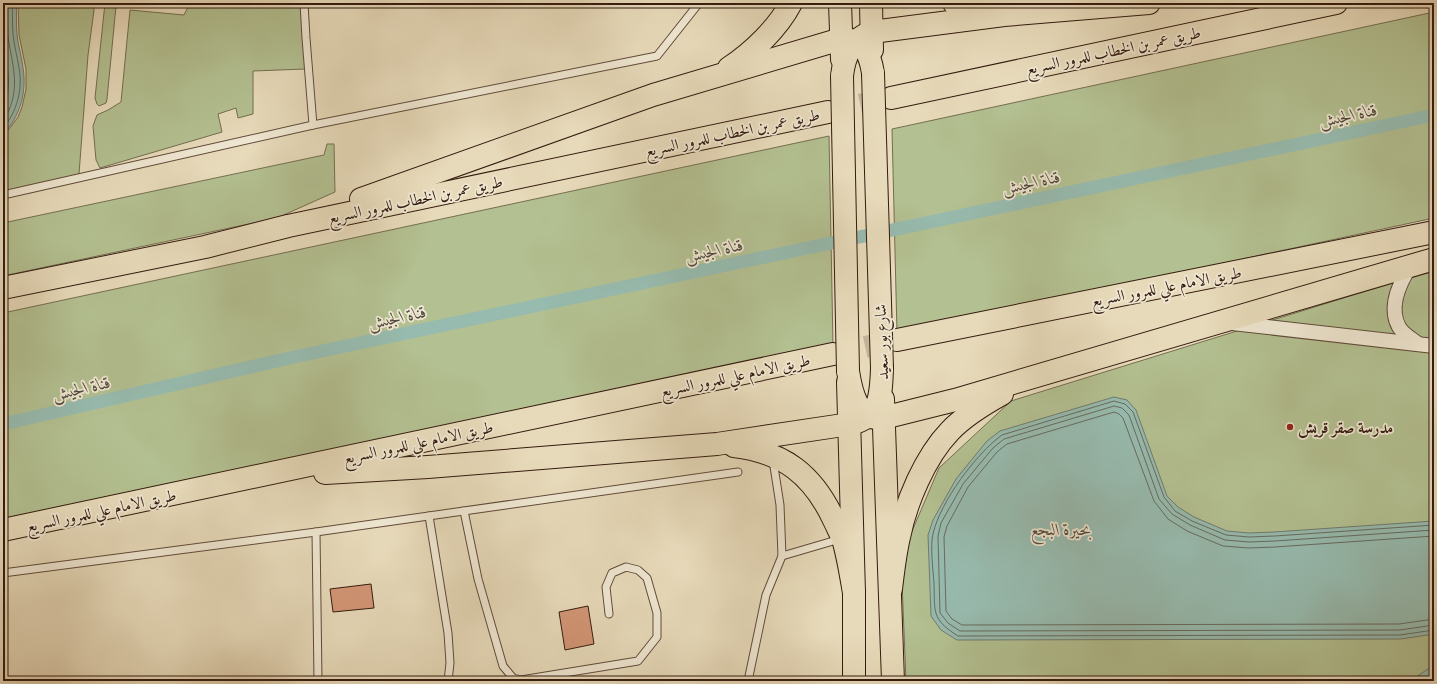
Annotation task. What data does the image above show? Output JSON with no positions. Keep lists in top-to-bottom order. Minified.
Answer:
{"streets":{"main road":["طريق عمر بن الخطاب للمرور السريع","طريق الامام علي للمرور السريع","شارع بور سعيد"]},"water":["قناة الجيش","بحيرة البجع"],"places":["مدرسة صقر قريش"]}
